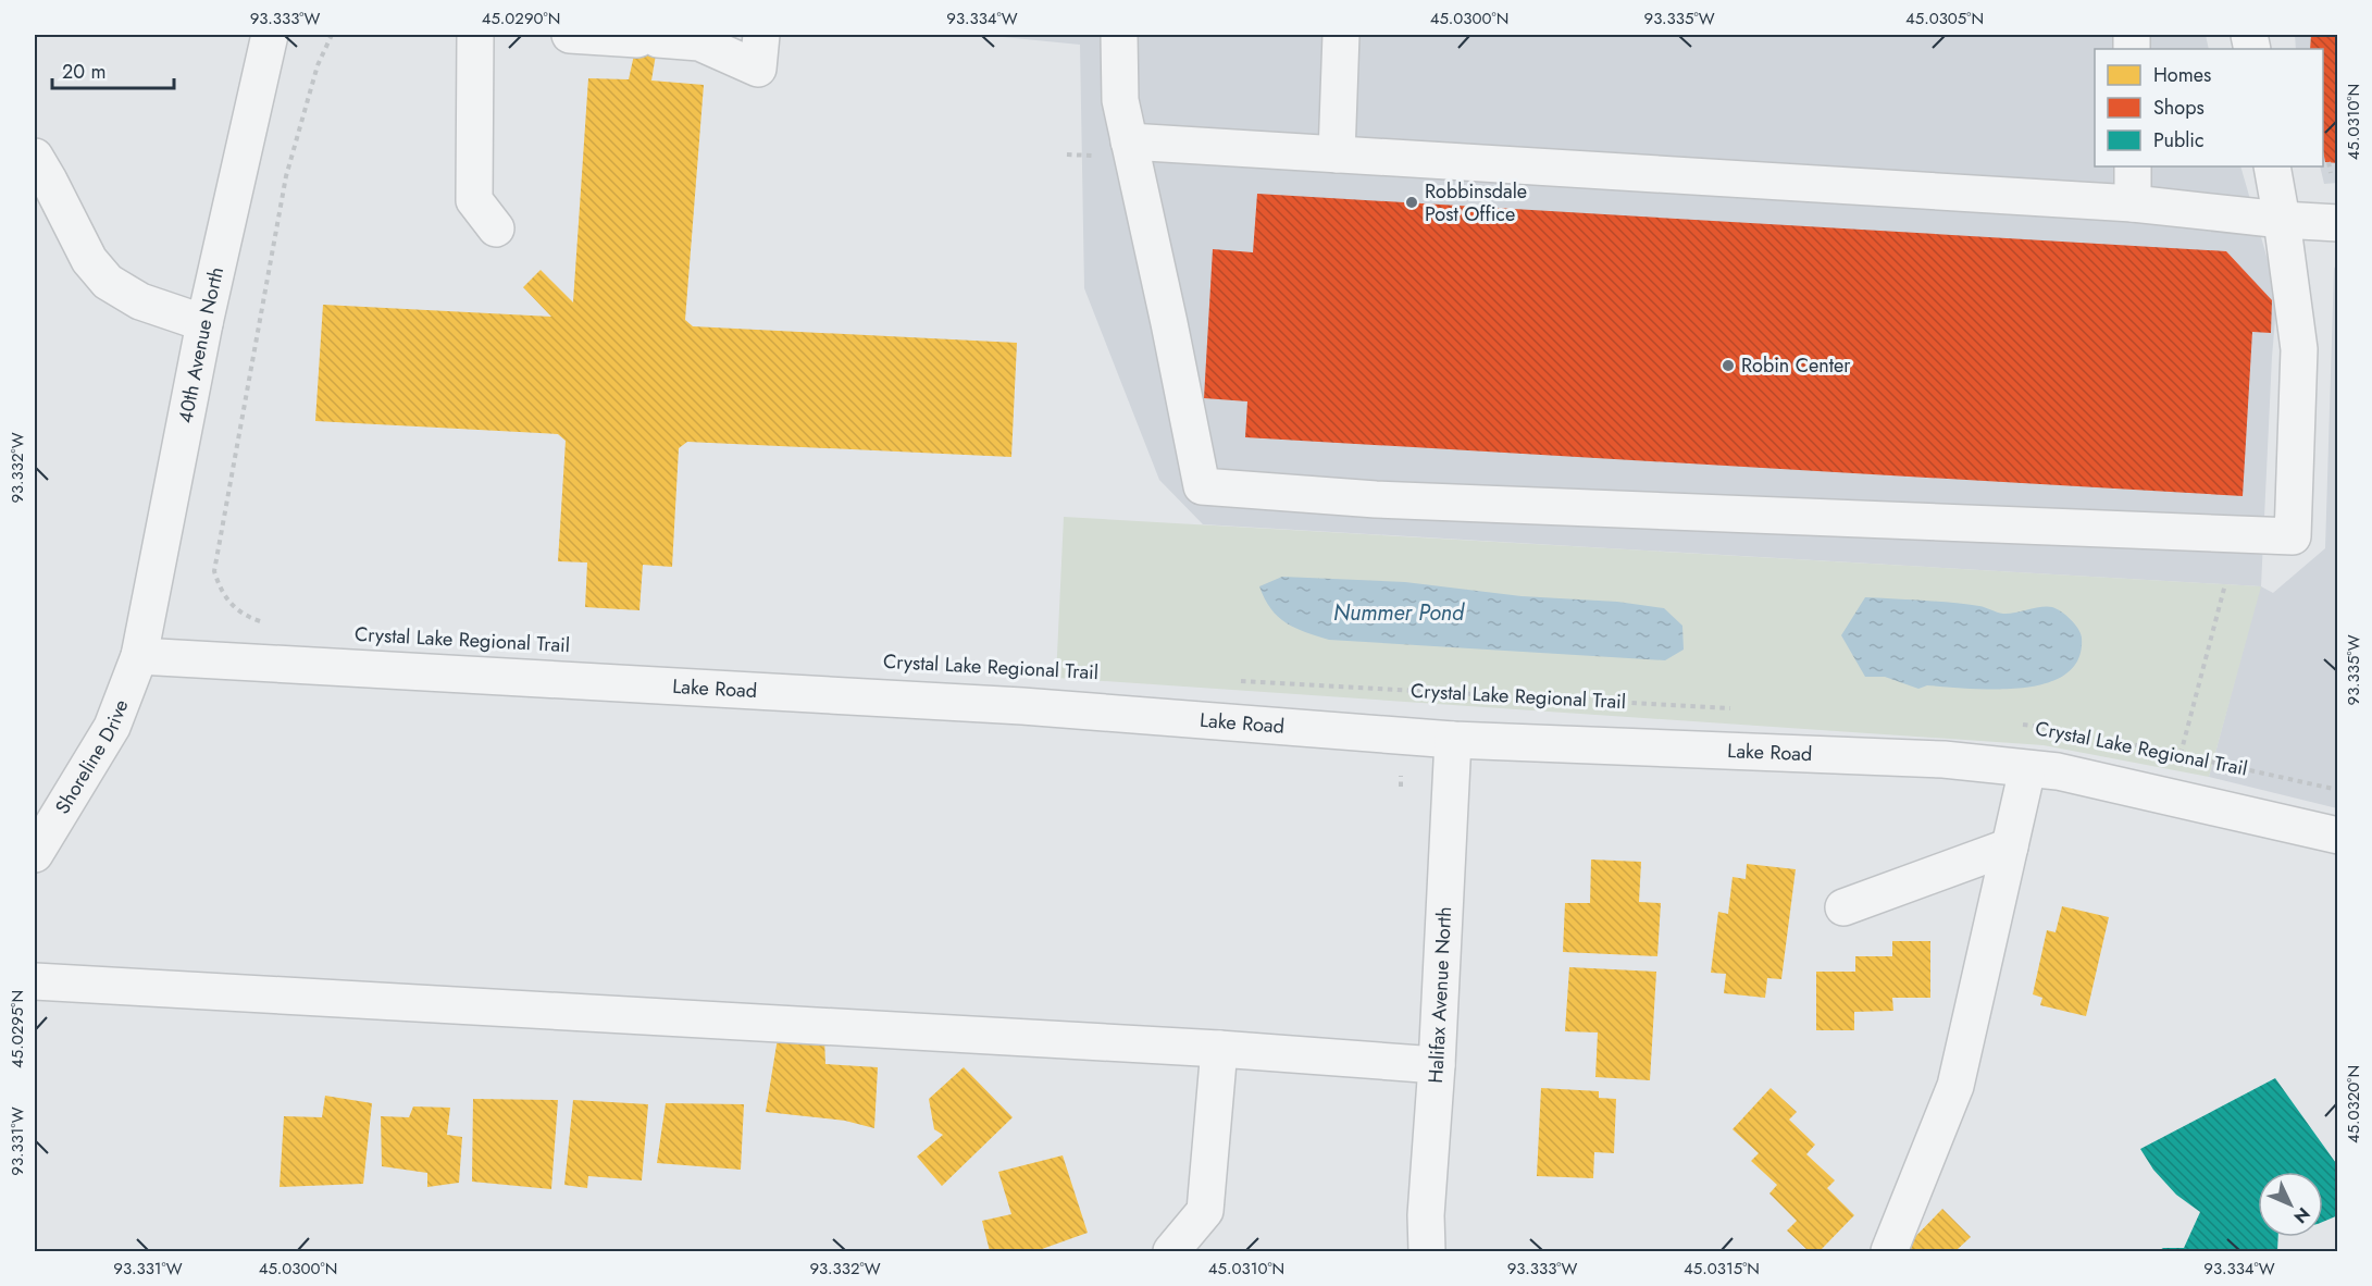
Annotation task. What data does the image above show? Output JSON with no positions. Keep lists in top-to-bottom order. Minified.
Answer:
{"streets":{"street":["40th Avenue North","Lake Road","Shoreline Drive","Halifax Avenue North"],"path":["Crystal Lake Regional Trail"]},"crossings":[["40th Avenue North","Lake Road"],["40th Avenue North","Shoreline Drive"],["Lake Road","Shoreline Drive"],["Lake Road","Halifax Avenue North"]],"water":["Nummer Pond"],"places":["Robbinsdale Post Office","Robin Center"],"legend":["Homes","Shops","Public"],"scale_bar":"20 m","north":"bottom right","coordinates":["93.333°W","45.0290°N","93.334°W","45.0300°N","93.335°W","45.0305°N","45.0310°N","93.332°W","45.0295°N","45.0320°N","93.331°W","45.0315°N"]}
